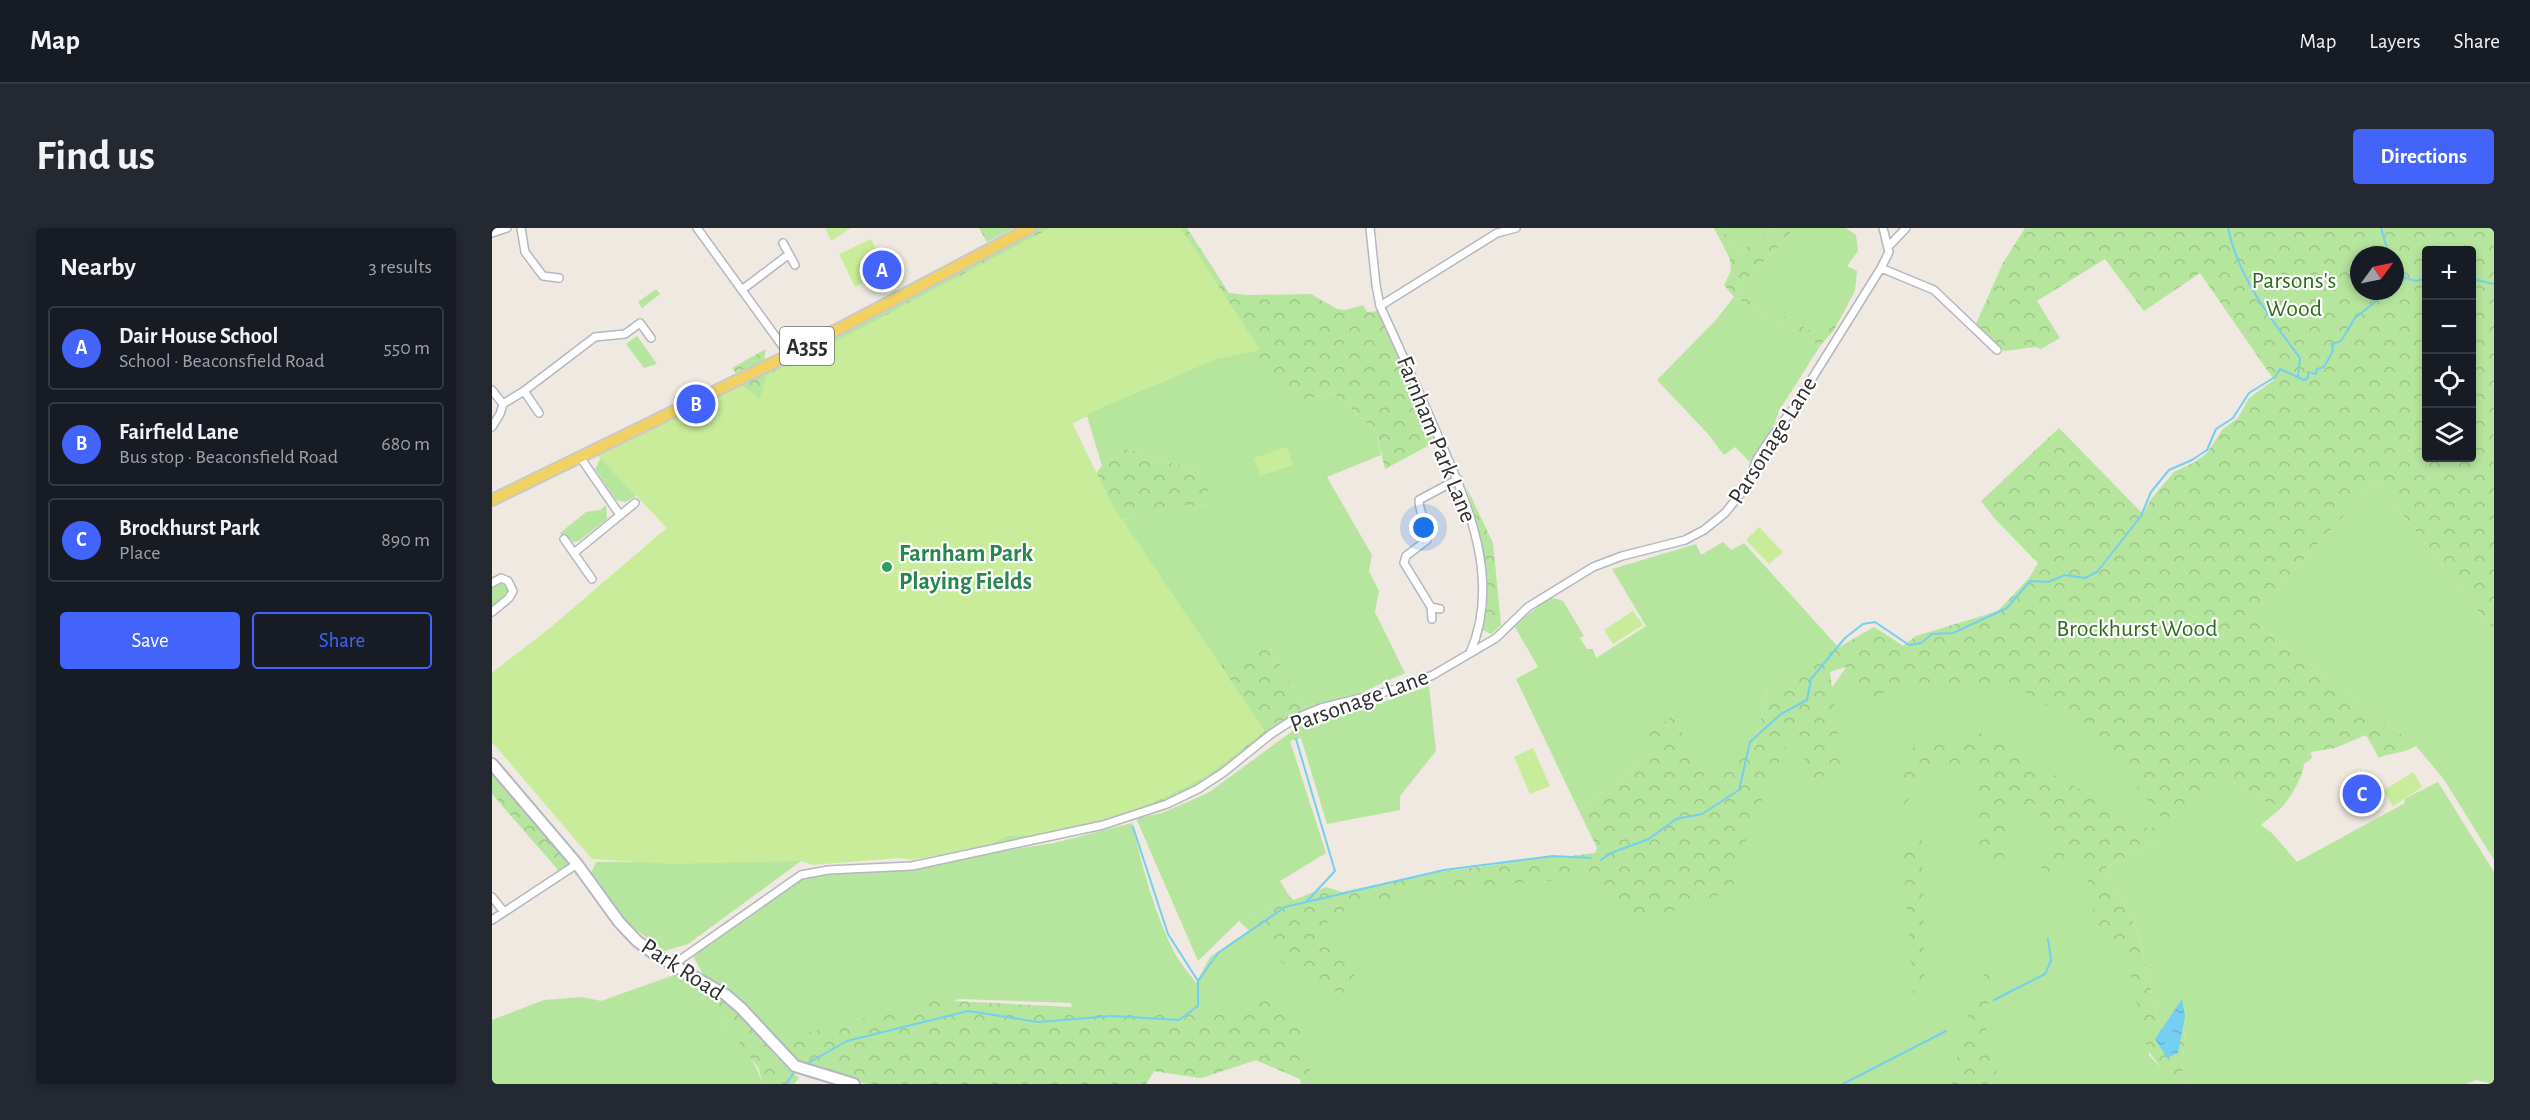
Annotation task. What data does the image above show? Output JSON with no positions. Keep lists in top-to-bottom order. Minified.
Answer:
{"streets":{"main road":["A355","Park Road"],"street":["Farnham Park Lane","Parsonage Lane"]},"crossings":[["Farnham Park Lane","Parsonage Lane"],["Parsonage Lane","Park Road"]],"parks":["Parsons's Wood","Brockhurst Wood"],"places":["Farnham Park Playing Fields"],"north":"top right","page":{"header":"Map","nav":["Map","Layers","Share"],"buttons":["Directions",["Save","Share"]],"title":"Find us","heading":["Nearby","3 results"],"map_buttons":["+","−"],"pins":["A","B","C"],"list":[{"mark":"A","name":"Dair House School","note":"School · Beaconsfield Road","value":"550 m"},{"mark":"B","name":"Fairfield Lane","note":"Bus stop · Beaconsfield Road","value":"680 m"},{"mark":"C","name":"Brockhurst Park","note":"Place","value":"890 m"}]}}
